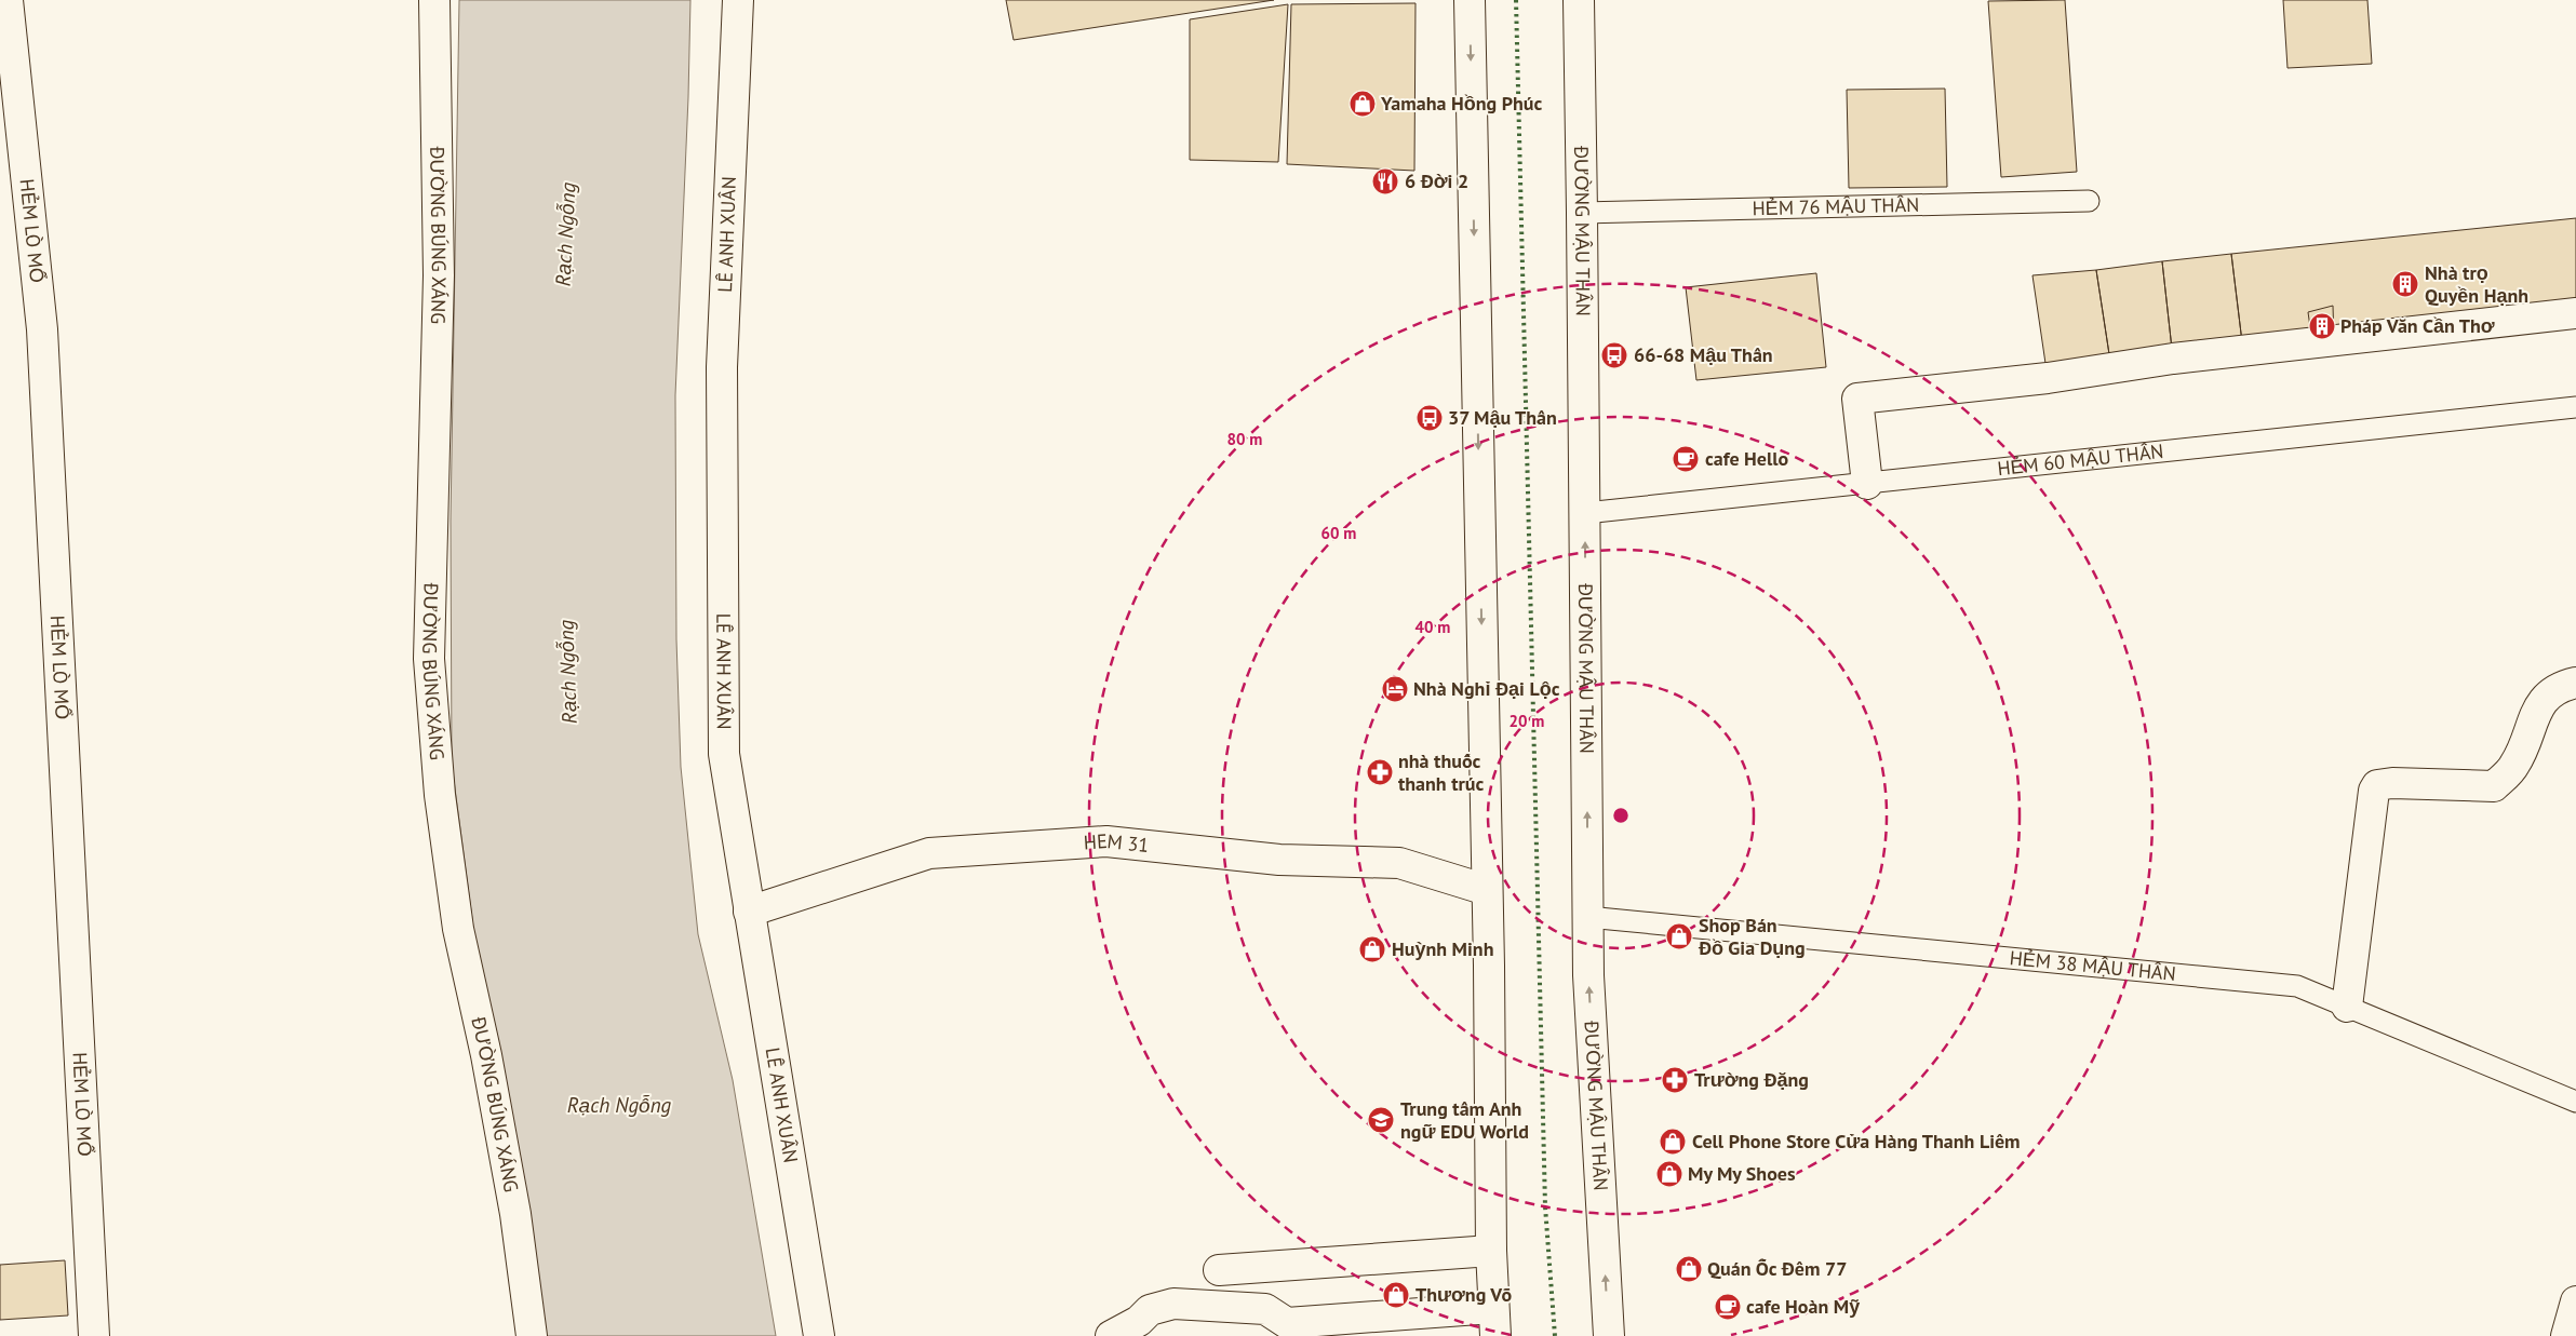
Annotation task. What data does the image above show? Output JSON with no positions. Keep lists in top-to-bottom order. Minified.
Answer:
{"streets":{"street":["HẺM LÒ MỔ","ĐƯỜNG MẬU THÂN","LÊ ANH XUÂN","ĐƯỜNG BÚNG XÁNG","HEM 31"],"lane":["HẺM 76 MẬU THÂN","HẺM 60 MẬU THÂN","HẺM 38 MẬU THÂN"]},"crossings":[["HẺM 76 MẬU THÂN","ĐƯỜNG MẬU THÂN"],["ĐƯỜNG MẬU THÂN","HẺM 60 MẬU THÂN"],["ĐƯỜNG MẬU THÂN","HẺM 38 MẬU THÂN"],["LÊ ANH XUÂN","HEM 31"]],"water":["Rạch Ngỗng"],"places":{"shop":["Yamaha Hồng Phúc","Shop Bán Đồ Gia Dụng","Huỳnh Minh","Cell Phone Store Cửa Hàng Thanh Liêm","My My Shoes","Quán Ốc Đêm 77","Thương Võ"],"restaurant":["6 Đời 2"],"building":["Nhà trọ Quyền Hạnh","Pháp Văn Cần Thơ"],"bus stop":["66-68 Mậu Thân","37 Mậu Thân"],"cafe":["cafe Hello","cafe Hoàn Mỹ"],"hotel":["Nhà Nghỉ Đại Lộc"],"pharmacy":["nhà thuốc thanh trúc","Trường Đặng"],"school or university":["Trung tâm Anh ngữ EDU World"]},"rings":["80 m","60 m","40 m","20 m"]}
